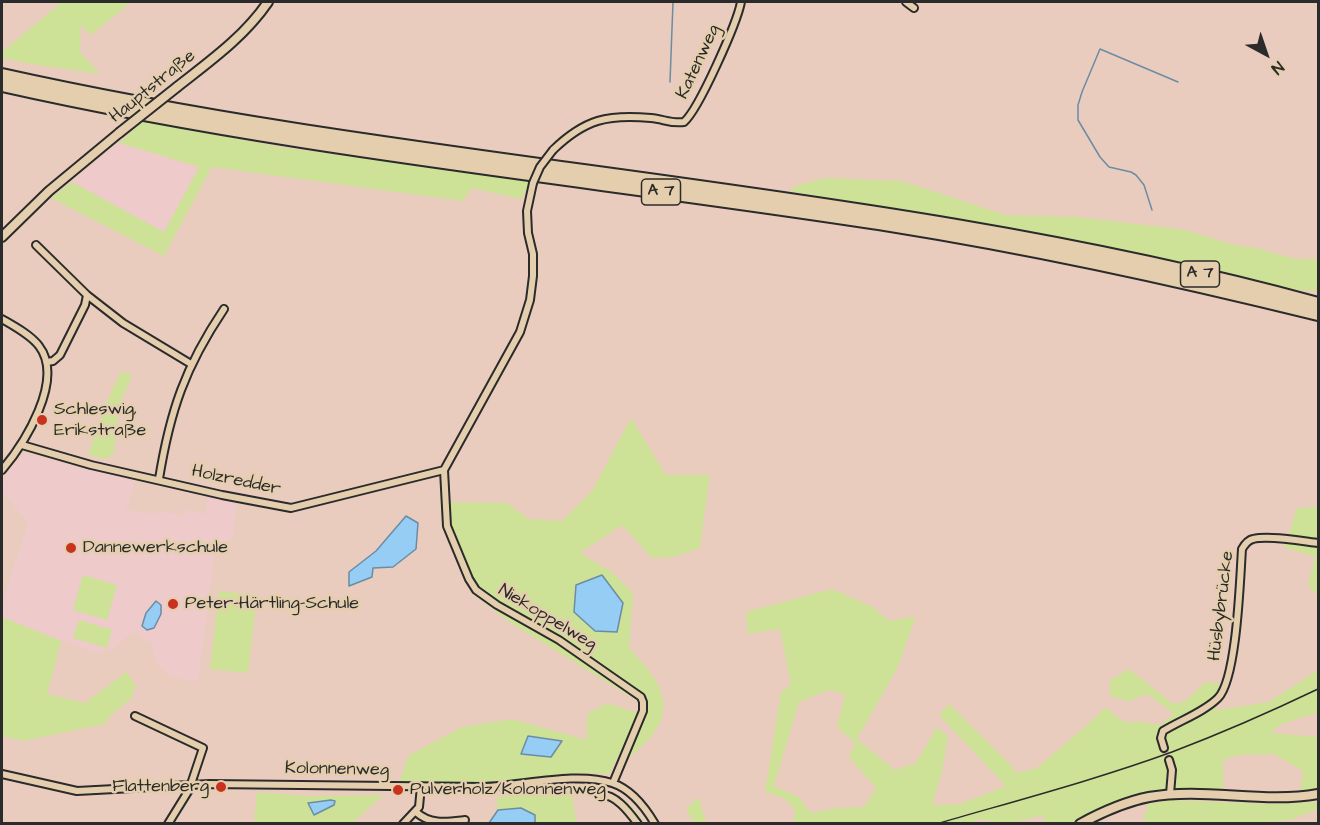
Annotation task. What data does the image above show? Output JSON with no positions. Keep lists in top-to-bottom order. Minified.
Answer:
{"streets":{"highway":["A 7"],"street":["Katenweg","Hauptstraße","Holzredder","Hüsbybrücke","Niekoppelweg","Kolonnenweg"]},"crossings":[["Katenweg","Holzredder"],["Katenweg","Niekoppelweg"],["Holzredder","Niekoppelweg"],["Niekoppelweg","Kolonnenweg"]],"places":["Schleswig, Erikstraße","Dannewerkschule","Peter-Härtling-Schule","Flattenberg","Pulverholz/Kolonnenweg"],"north":"bottom right"}
